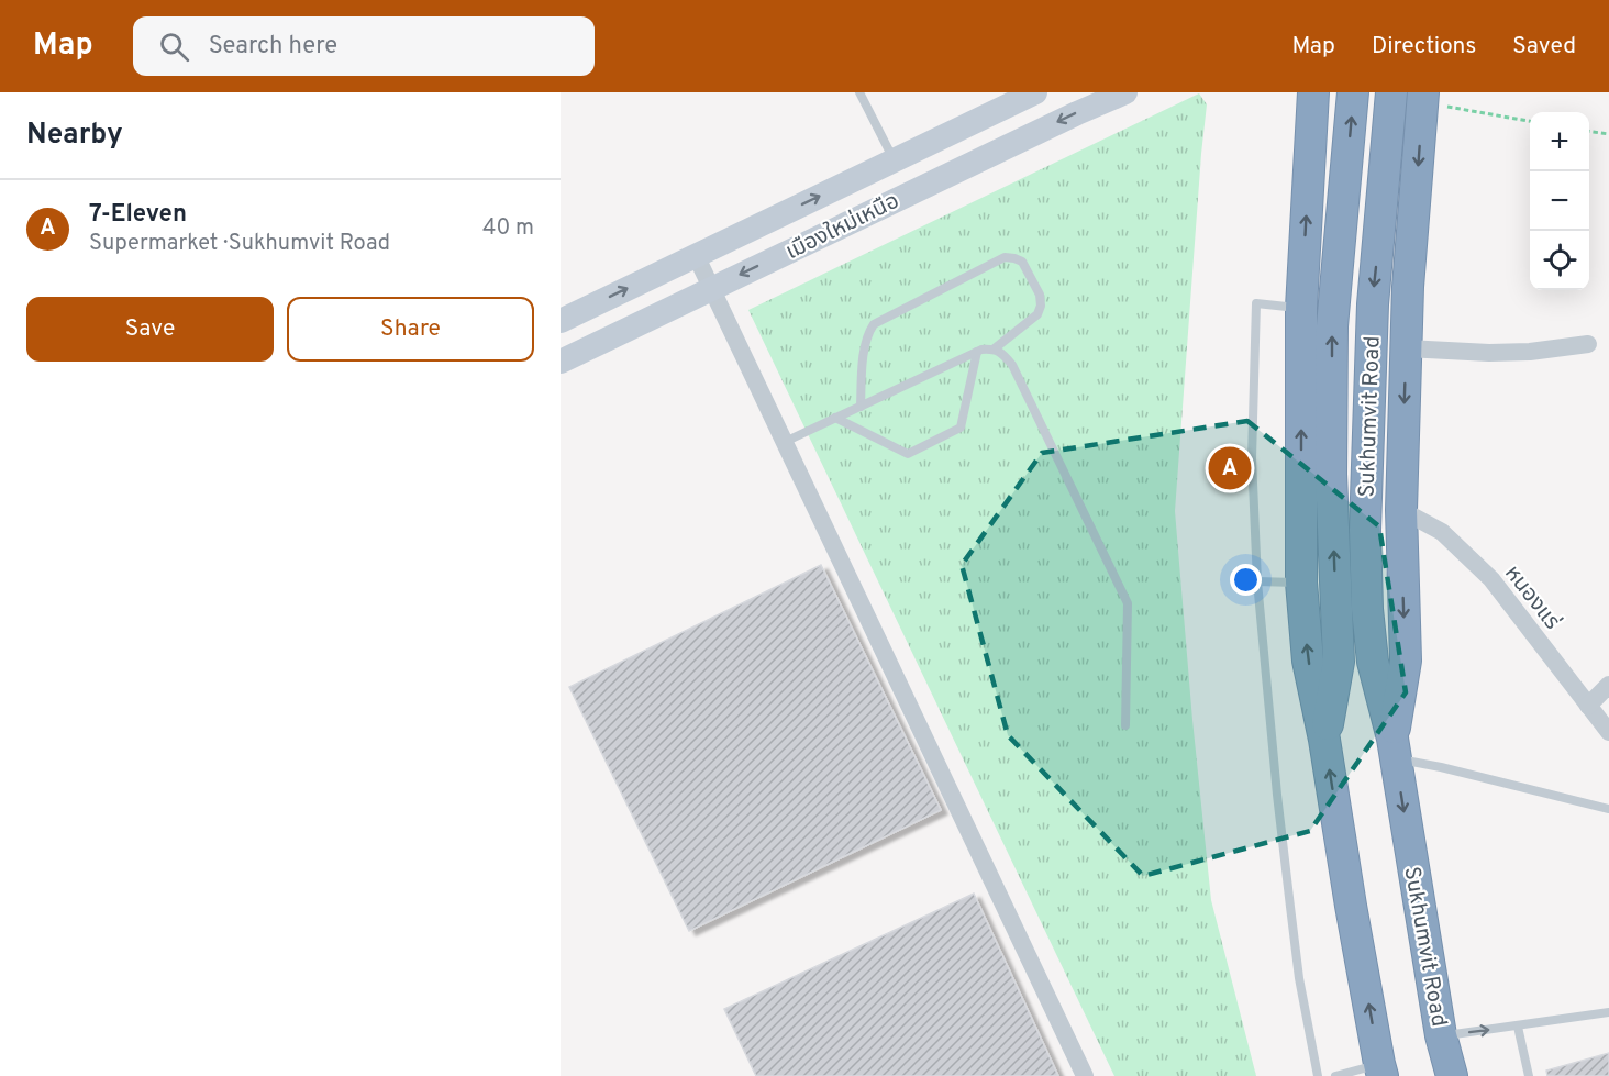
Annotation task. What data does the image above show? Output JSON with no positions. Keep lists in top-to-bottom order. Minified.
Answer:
{"streets":{"highway":["Sukhumvit Road"],"street":["เมืองใหม่เหนือ","หนองแร่"]},"crossings":[["Sukhumvit Road","หนองแร่"]],"page":{"header":"Map","search":"Search here","nav":["Map","Directions","Saved"],"heading":"Nearby","map_buttons":["+","−"],"list":[{"mark":"A","name":"7-Eleven","note":"Supermarket · Sukhumvit Road","value":"40 m"}],"buttons":["Save","Share"],"pins":"A"}}
